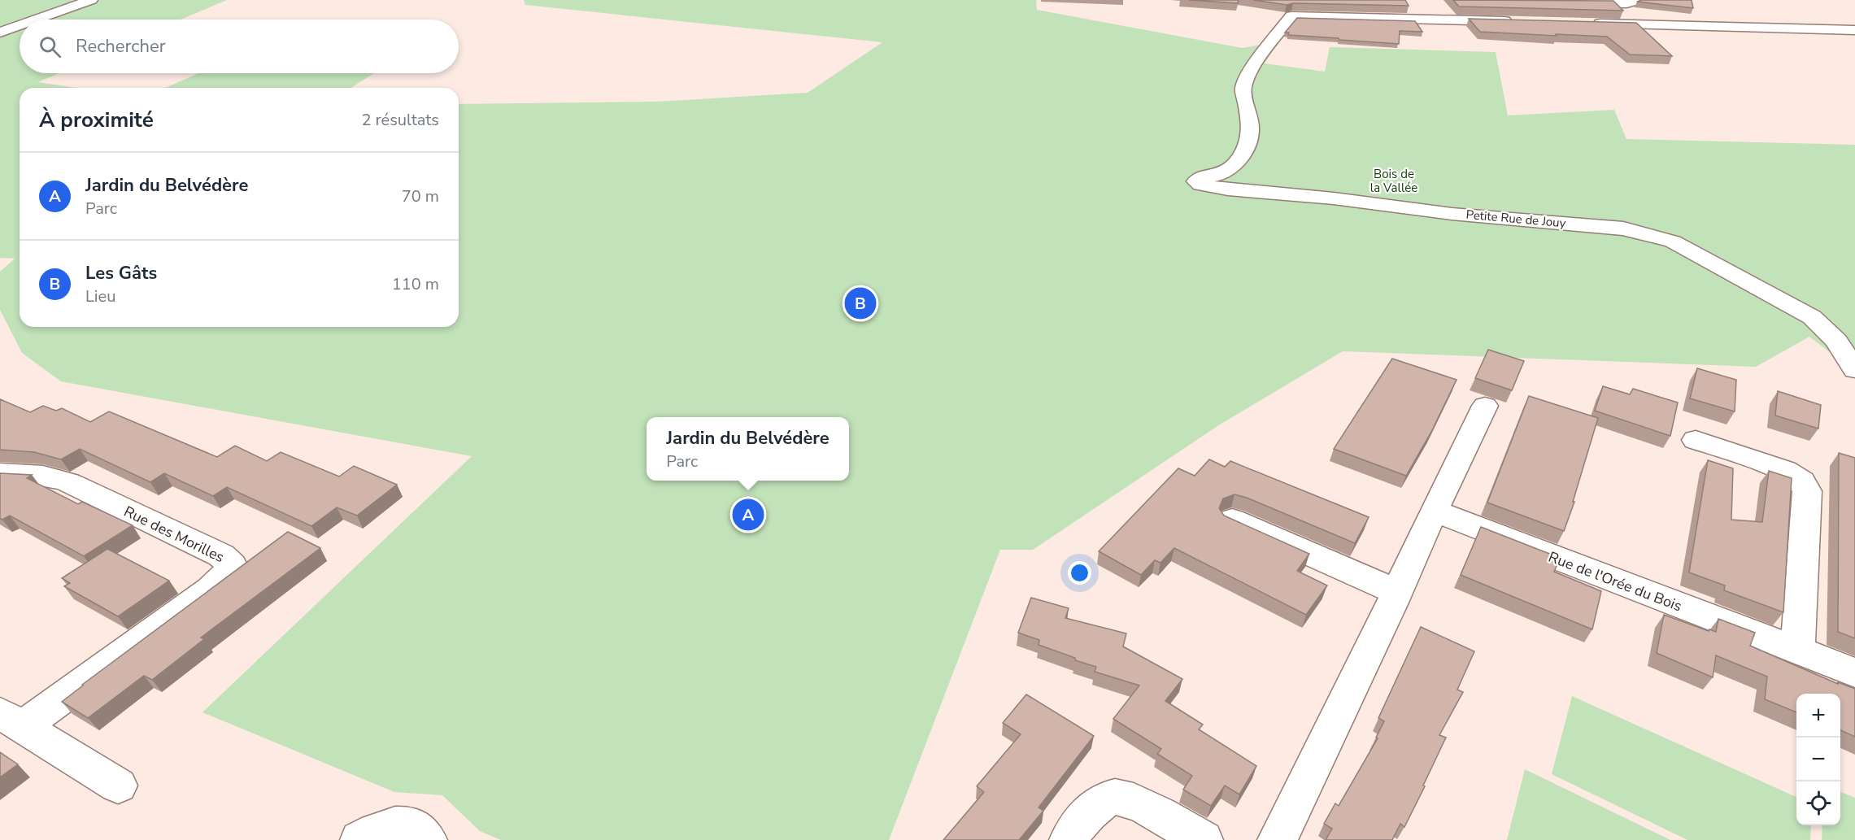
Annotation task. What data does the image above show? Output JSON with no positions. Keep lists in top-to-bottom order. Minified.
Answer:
{"streets":{"street":["Petite Rue de Jouy","Rue des Morilles","Rue de l'Orée du Bois"]},"parks":["Bois de la Vallée"],"page":{"search":"Rechercher","heading":["À proximité","2 résultats"],"list":[{"mark":"A","name":"Jardin du Belvédère","note":"Parc","value":"70 m"},{"mark":"B","name":"Les Gâts","note":"Lieu","value":"110 m"}],"pins":["B","A"],"popup":["Jardin du Belvédère","Parc"],"map_buttons":["+","−"]}}
